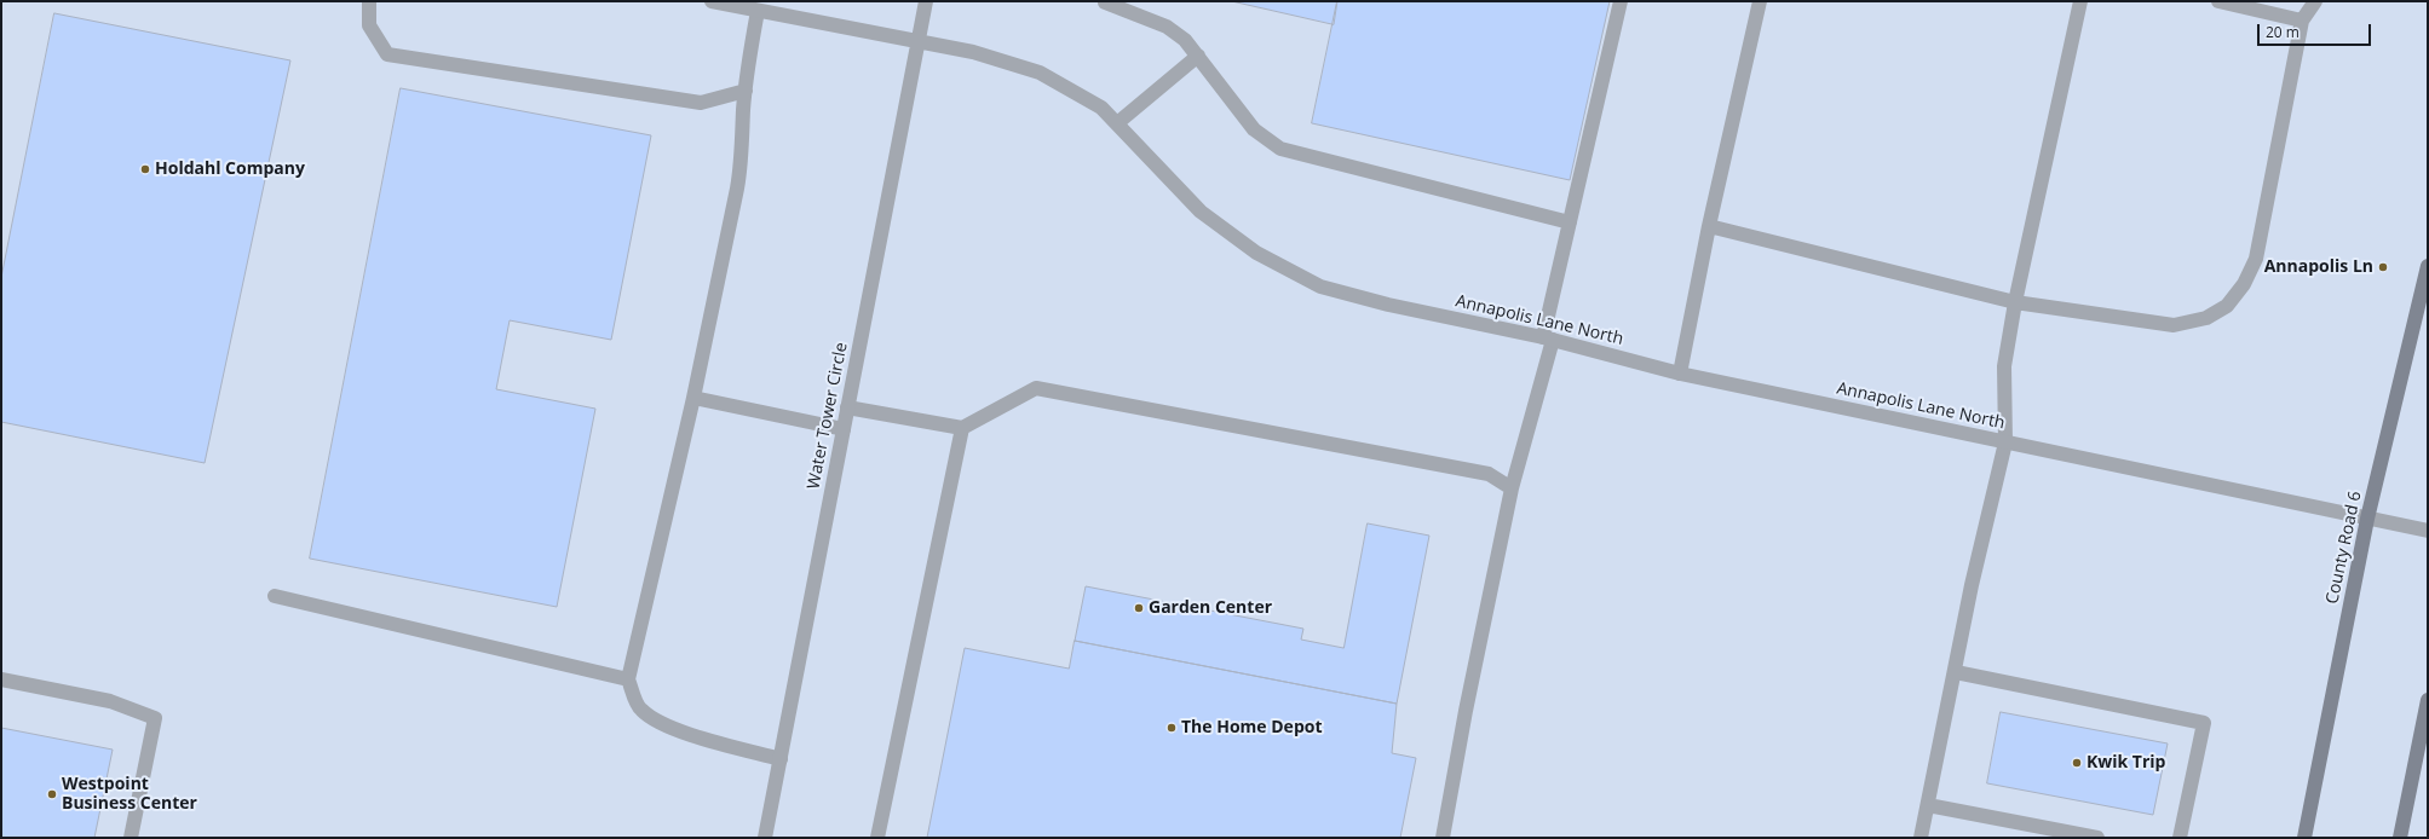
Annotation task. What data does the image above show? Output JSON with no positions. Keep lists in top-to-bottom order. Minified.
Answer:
{"streets":{"main road":["County Road 6"],"street":["Annapolis Lane North","Water Tower Circle"]},"crossings":[["Annapolis Lane North","Water Tower Circle"],["Annapolis Lane North","County Road 6"]],"places":["Holdahl Company","Annapolis Ln","Garden Center","The Home Depot","Kwik Trip","Westpoint Business Center"],"scale_bar":"20 m"}
